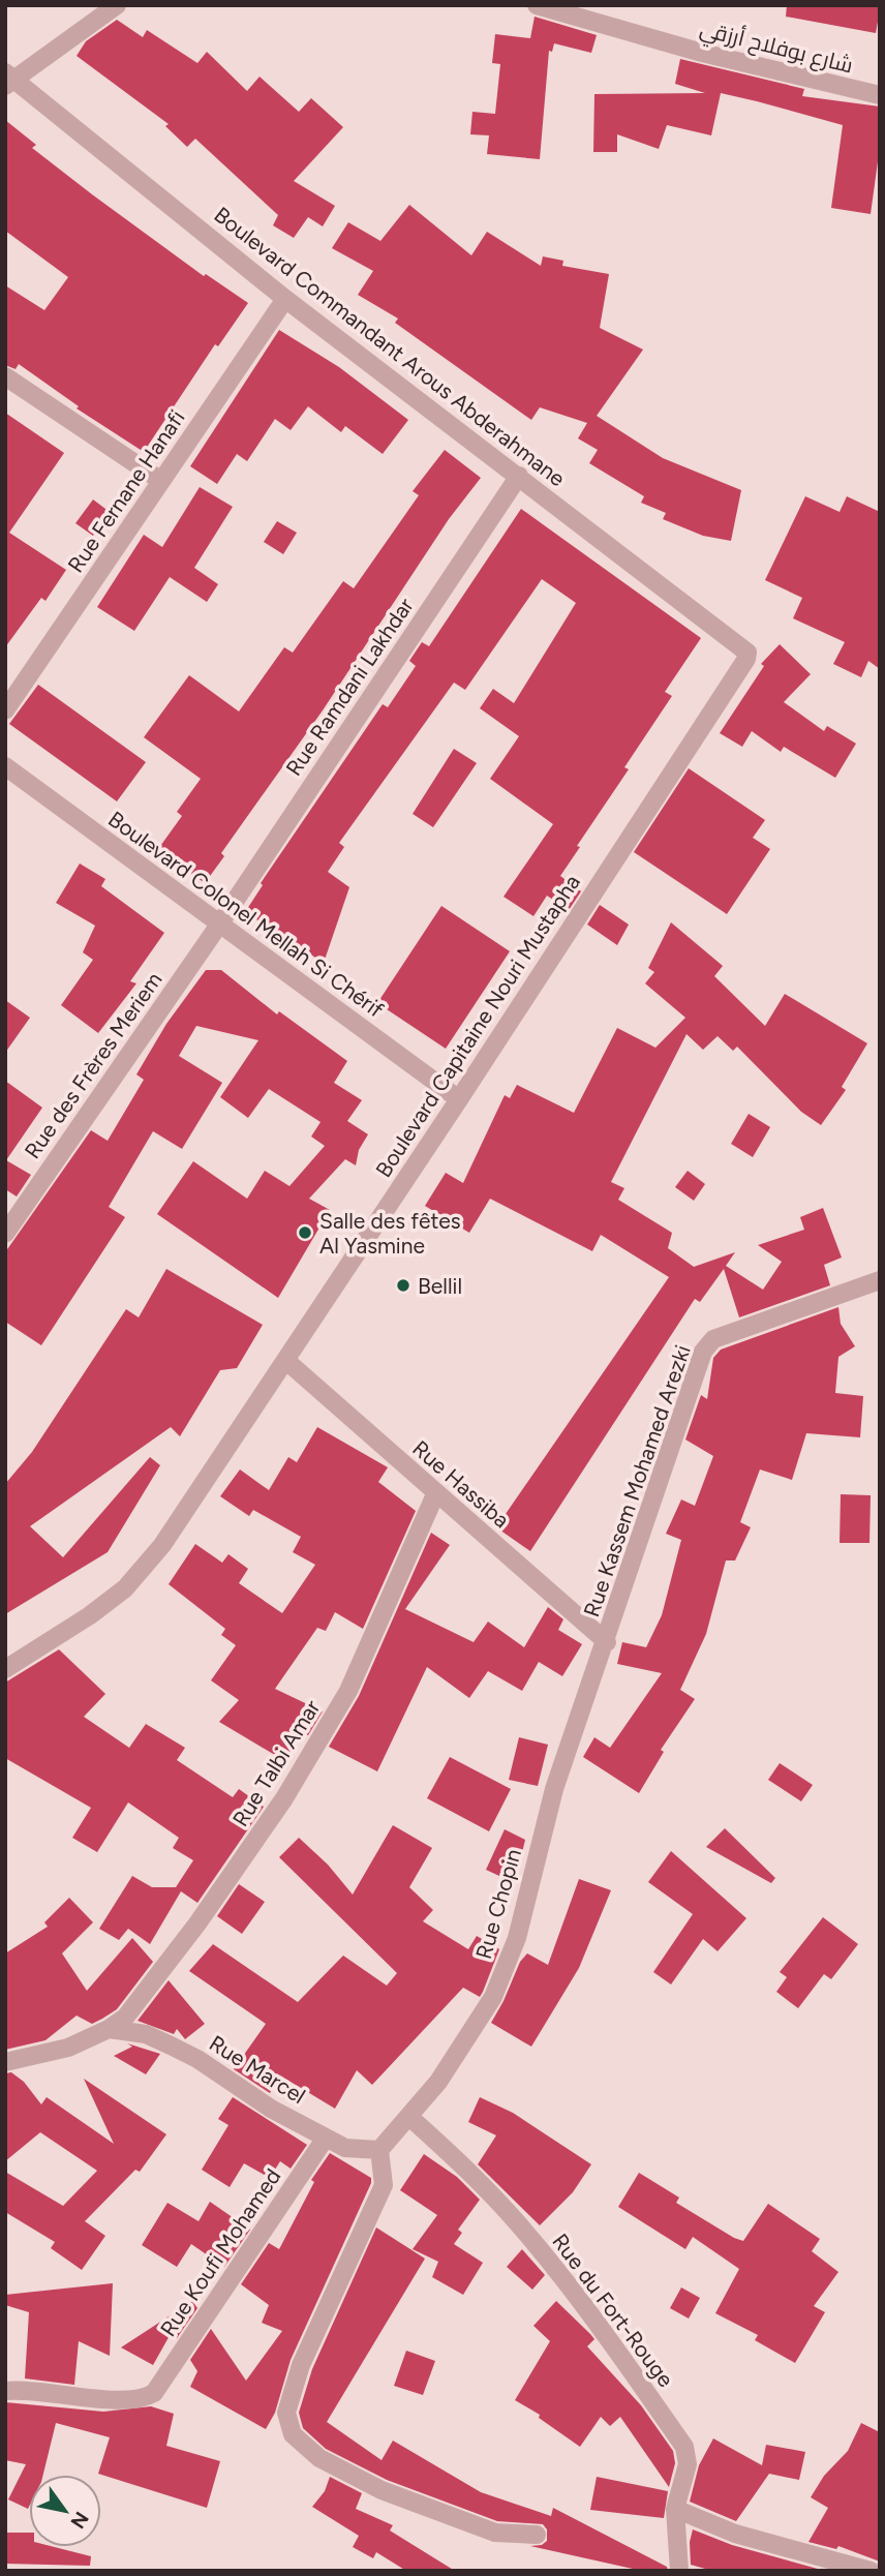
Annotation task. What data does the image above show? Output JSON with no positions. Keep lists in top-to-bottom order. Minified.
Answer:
{"streets":{"street":["شارع بوفلاح أرزقي","Boulevard Commandant Arous Abderahmane","Rue Fernane Hanafi","Rue Ramdani Lakhdar","Boulevard Colonel Mellah Si Chérif","Boulevard Capitaine Nouri Mustapha","Rue des Frères Meriem","Rue Kassem Mohamed Arezki","Rue Hassiba","Rue Talbi Amar","Rue Chopin","Rue Marcel","Rue Koufi Mohamed","Rue du Fort-Rouge"]},"crossings":[["Boulevard Commandant Arous Abderahmane","Rue Fernane Hanafi"],["Boulevard Commandant Arous Abderahmane","Rue Ramdani Lakhdar"],["Boulevard Commandant Arous Abderahmane","Boulevard Capitaine Nouri Mustapha"],["Rue Ramdani Lakhdar","Boulevard Colonel Mellah Si Chérif"],["Rue Ramdani Lakhdar","Rue des Frères Meriem"],["Boulevard Colonel Mellah Si Chérif","Boulevard Capitaine Nouri Mustapha"],["Boulevard Colonel Mellah Si Chérif","Rue des Frères Meriem"],["Boulevard Capitaine Nouri Mustapha","Rue Hassiba"],["Rue Kassem Mohamed Arezki","Rue Hassiba"],["Rue Kassem Mohamed Arezki","Rue Chopin"],["Rue Hassiba","Rue Talbi Amar"],["Rue Hassiba","Rue Chopin"],["Rue Talbi Amar","Rue Marcel"],["Rue Chopin","Rue Marcel"],["Rue Chopin","Rue du Fort-Rouge"],["Rue Marcel","Rue Koufi Mohamed"]],"places":["Salle des fêtes Al Yasmine","Bellil"],"north":"bottom right"}
